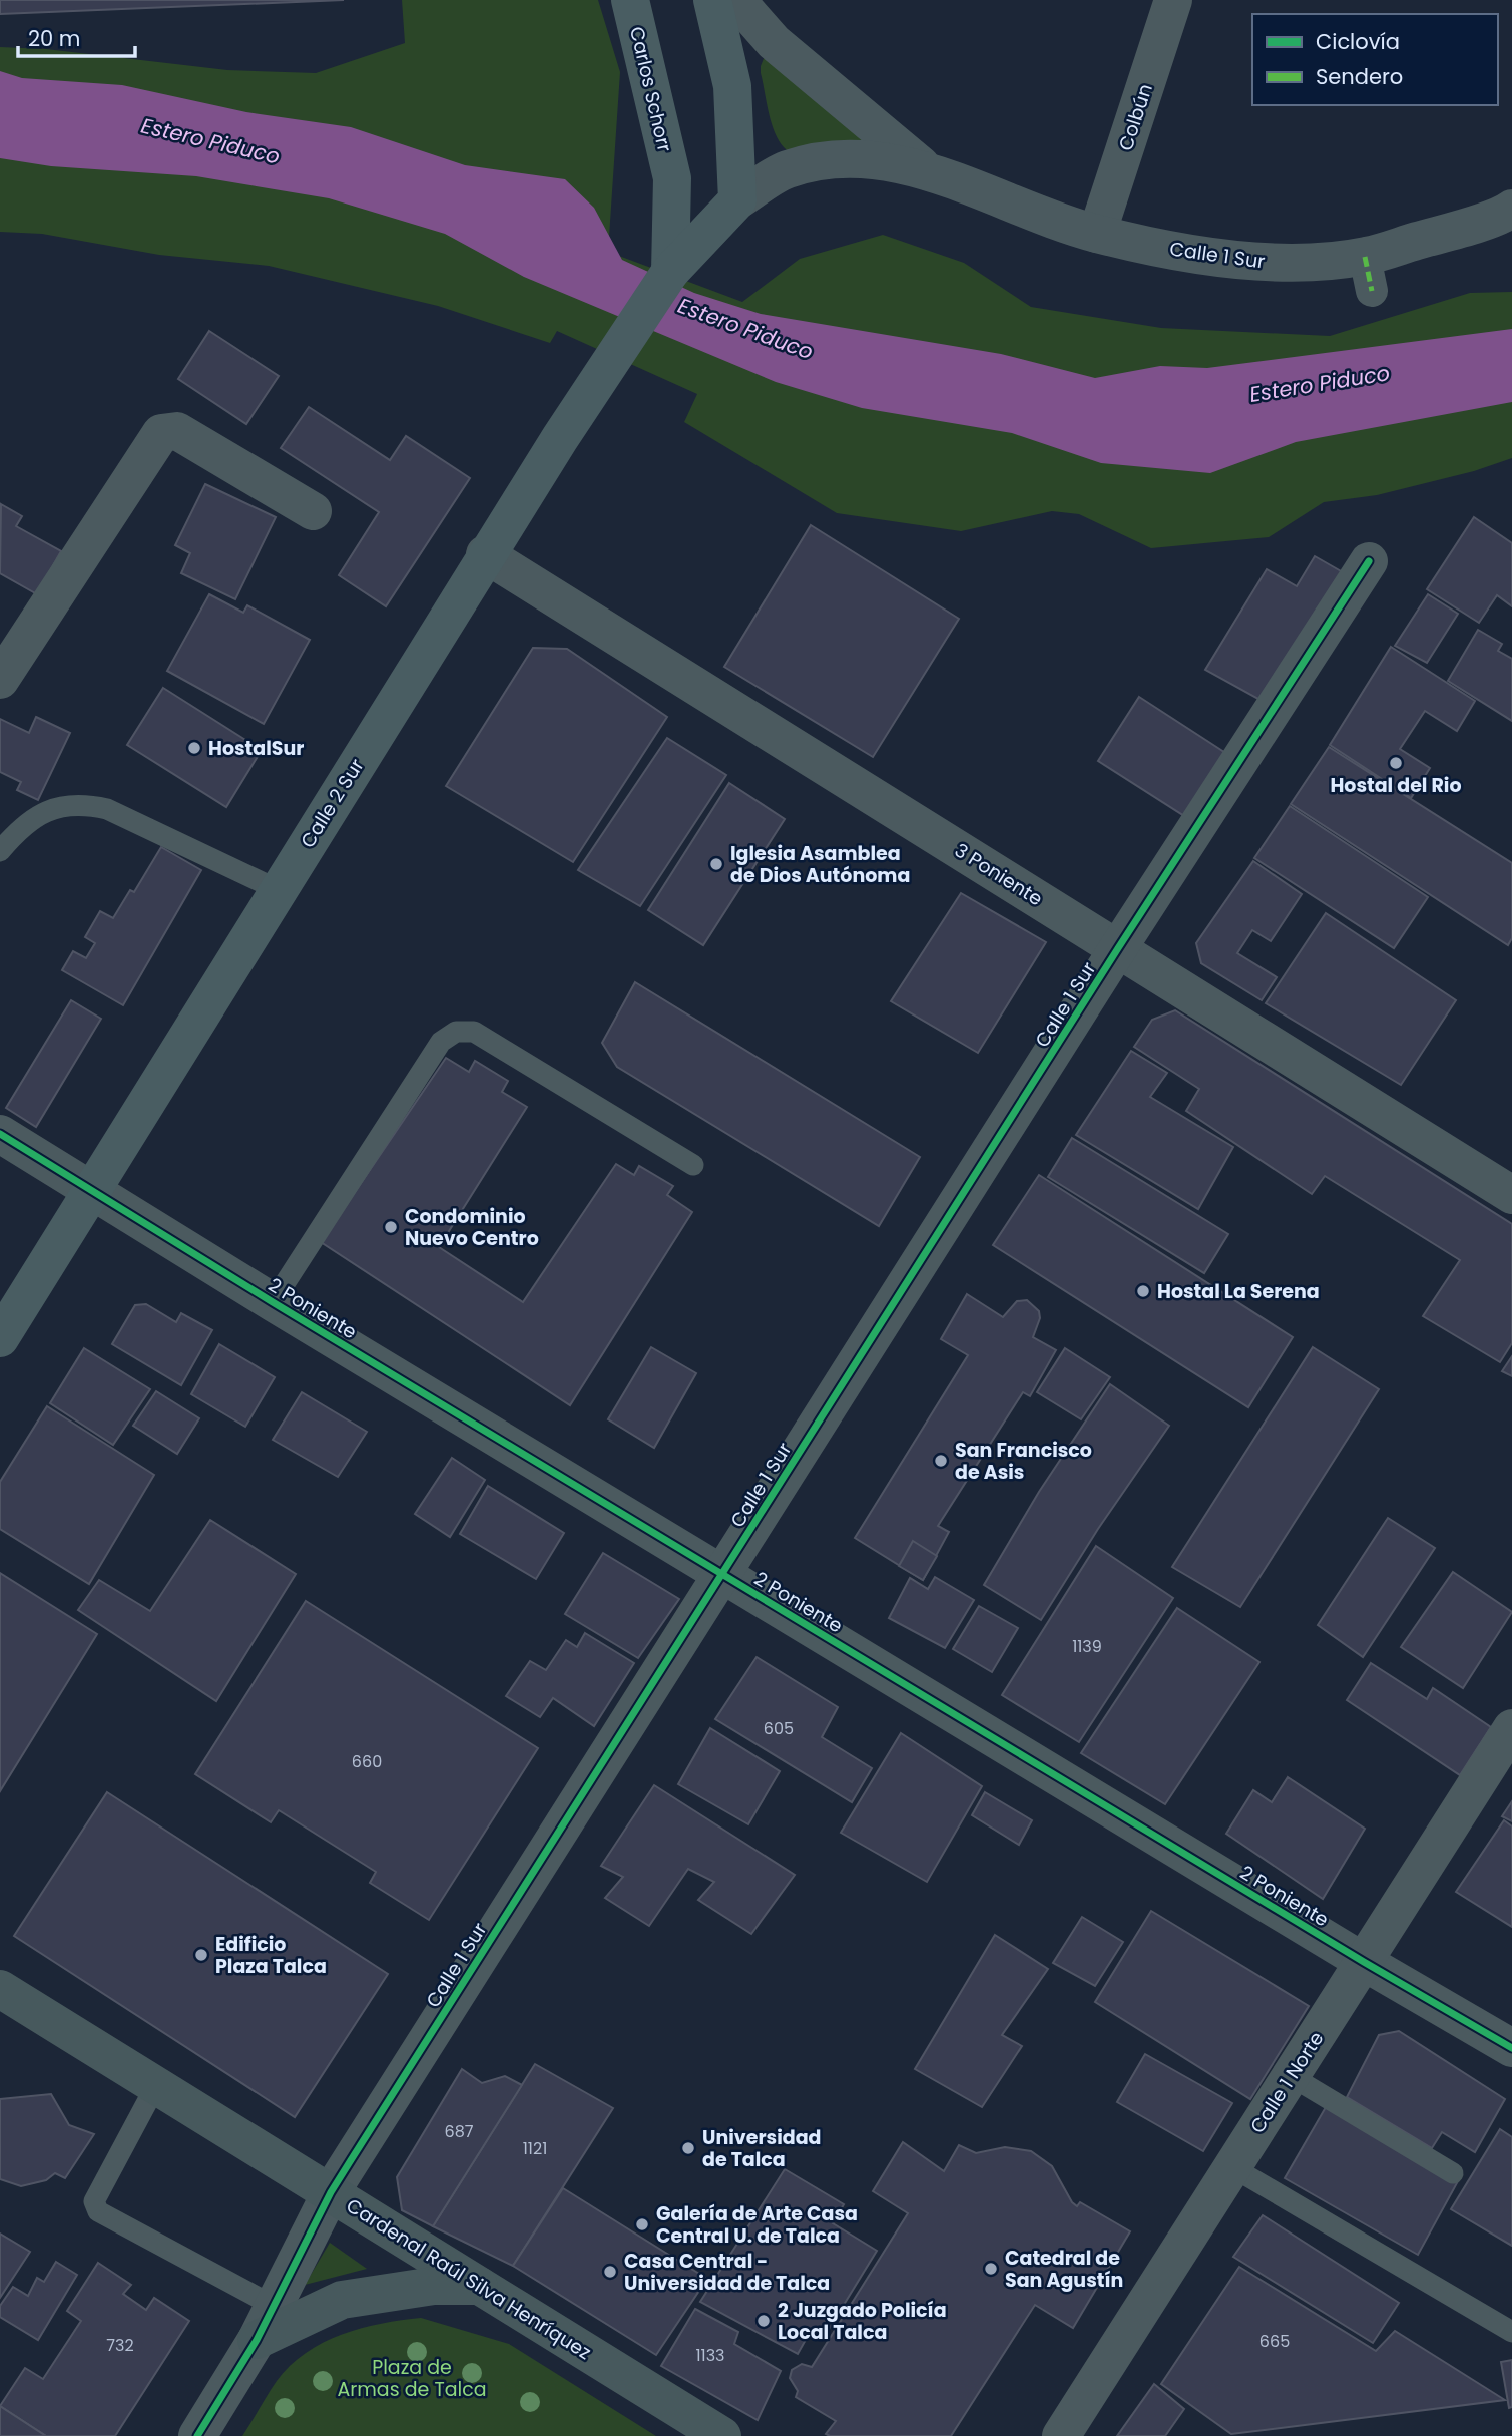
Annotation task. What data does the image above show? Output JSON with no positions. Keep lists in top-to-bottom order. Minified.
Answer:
{"streets":{"main road":["Carlos Schorr","Calle 2 Sur","Cardenal Raúl Silva Henríquez"],"street":["Colbún","Calle 1 Sur","3 Poniente","2 Poniente","Calle 1 Norte"]},"crossings":[["Carlos Schorr","Calle 2 Sur"],["Colbún","Calle 1 Sur"],["Calle 1 Sur","Calle 2 Sur"],["Calle 1 Sur","3 Poniente"],["Calle 1 Sur","2 Poniente"],["Calle 1 Sur","Cardenal Raúl Silva Henríquez"],["Calle 2 Sur","3 Poniente"],["Calle 2 Sur","2 Poniente"],["2 Poniente","Calle 1 Norte"]],"water":["Estero Piduco"],"parks":["Plaza de Armas de Talca"],"places":["HostalSur","Hostal del Rio","Iglesia Asamblea de Dios Autónoma","Condominio Nuevo Centro","Hostal La Serena","San Francisco de Asis","Edificio Plaza Talca","Universidad de Talca","Galería de Arte Casa Central U. de Talca","Catedral de San Agustín","Casa Central - Universidad de Talca","2 Juzgado Policía Local Talca"],"house_numbers":["1139","605","660","687","1121","665","732","1133"],"legend":["Ciclovía","Sendero"],"scale_bar":"20 m"}
